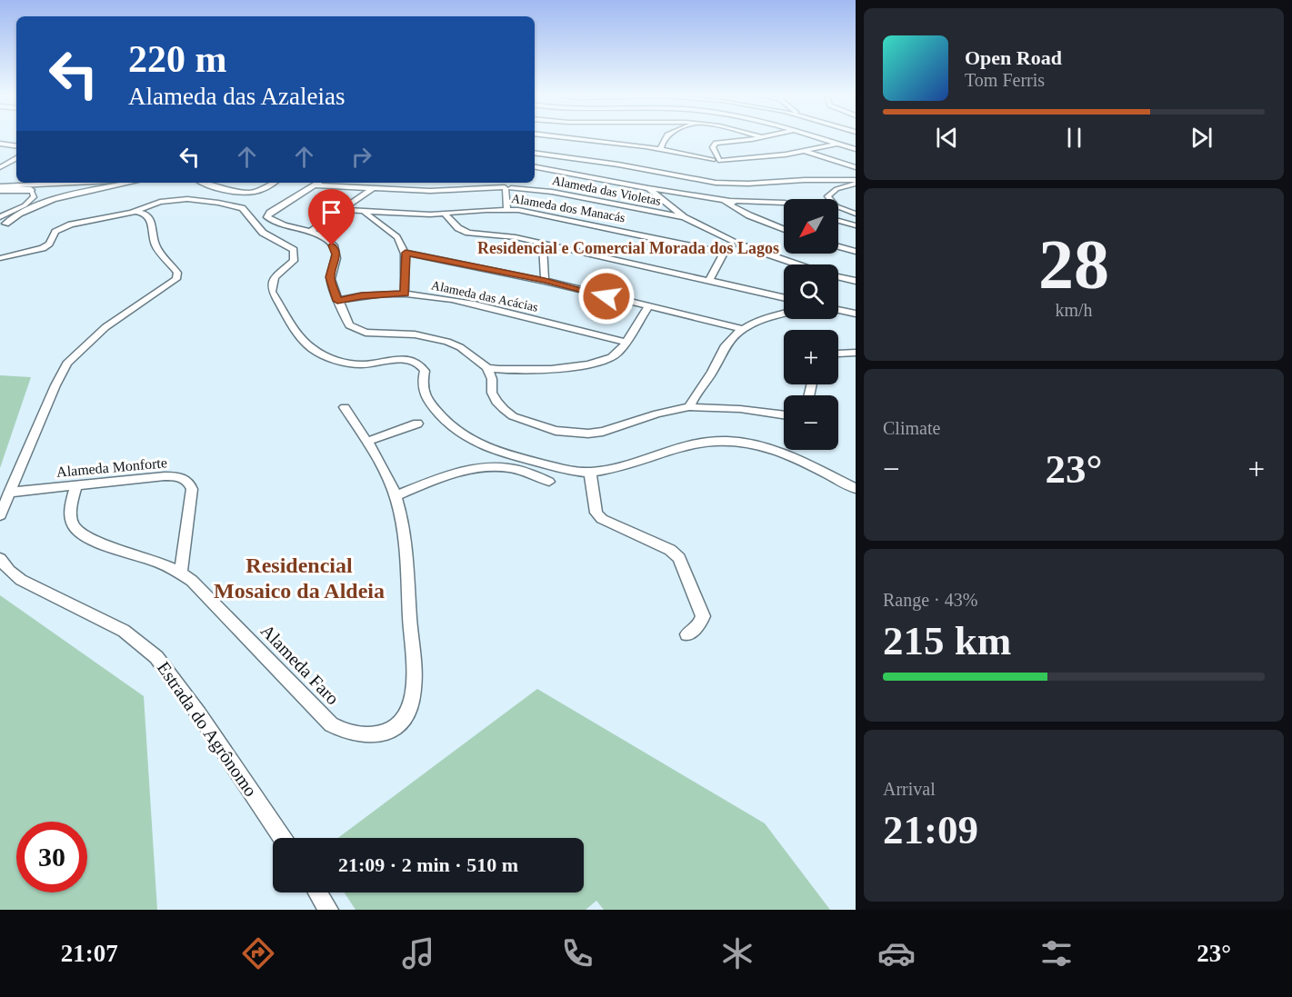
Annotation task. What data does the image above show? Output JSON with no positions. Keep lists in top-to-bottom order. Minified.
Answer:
{"streets":{"street":["Alameda das Violetas","Alameda dos Manacás","Alameda das Acácias","Alameda Monforte","Alameda Faro","Estrada do Agrônomo"]},"crossings":[["Alameda Monforte","Alameda Faro"]],"districts":["Residencial e Comercial Morada dos Lagos","Residencial Mosaico da Aldeia"],"north":"bottom left","page":{"turn":["220 m","Alameda das Azaleias"],"song":["Open Road","Tom Ferris"],"tile":[["28","km/h"],"Climate",["Range · 43%","215 km"],["Arrival","21:09"]],"map_buttons":["+","−"],"heat":["−","23°","+"],"limit":"30","trip":"21:09 · 2 min · 510 m","tabs":["21:07","23°"]}}
